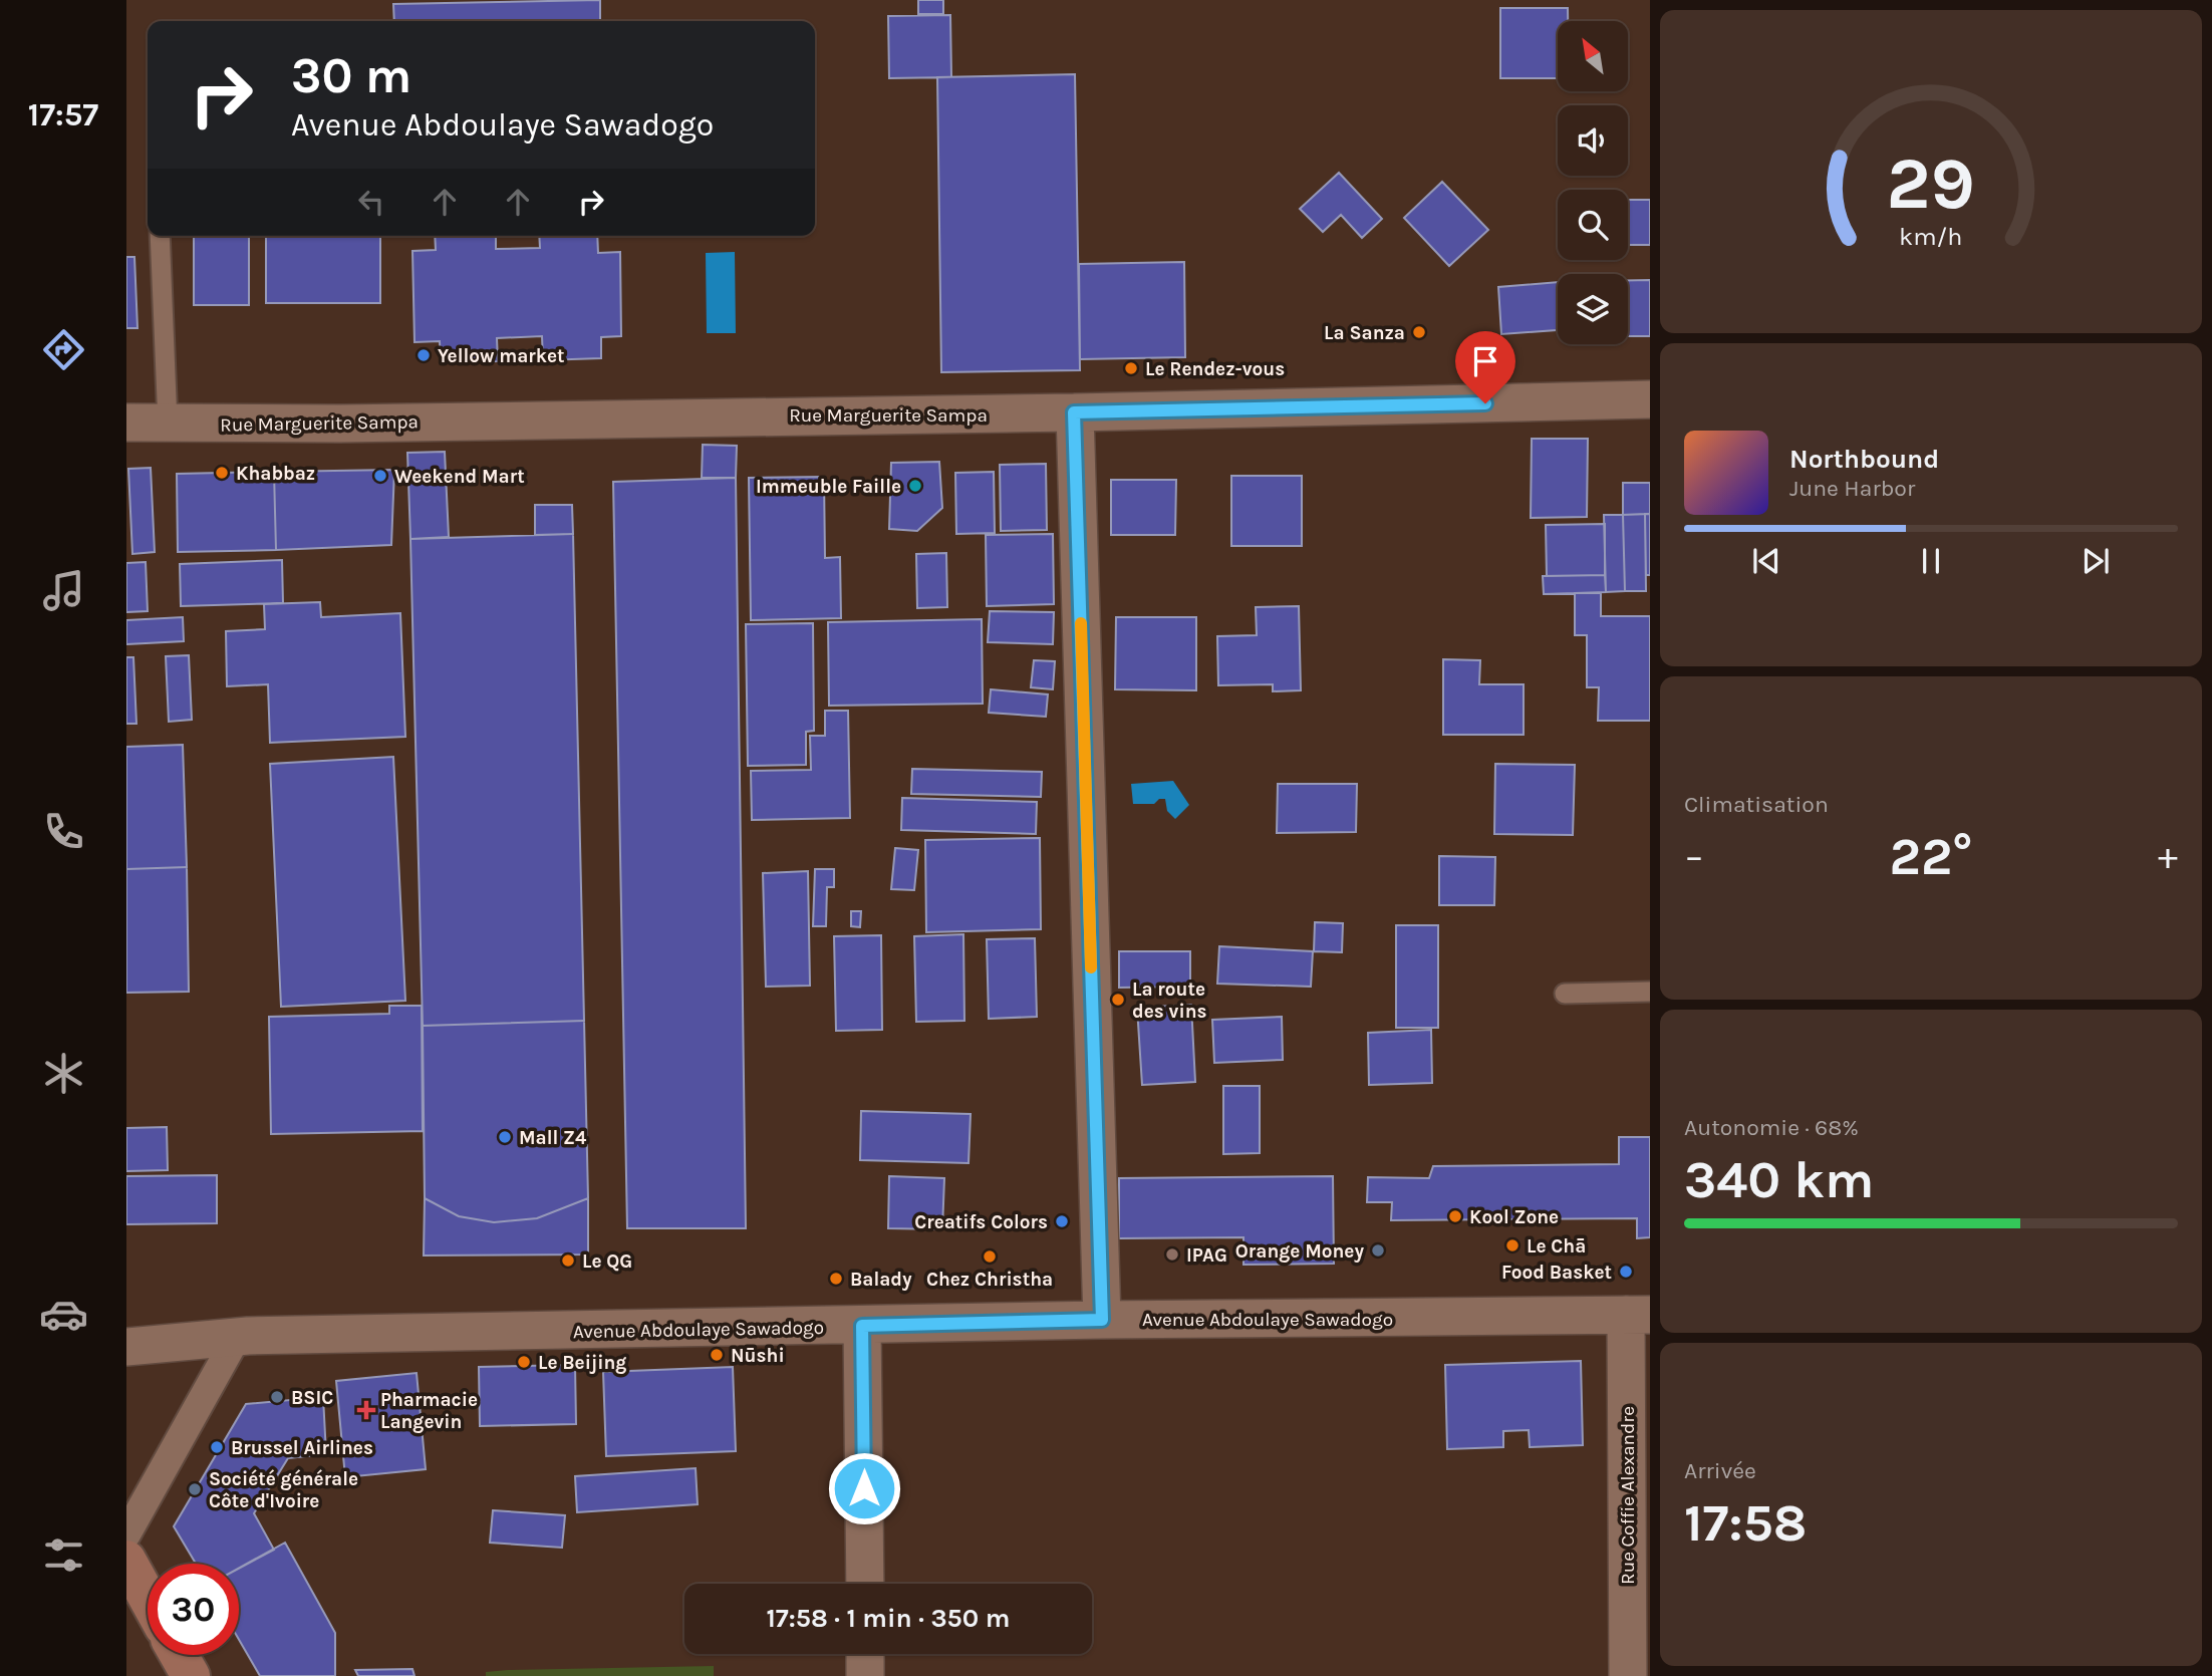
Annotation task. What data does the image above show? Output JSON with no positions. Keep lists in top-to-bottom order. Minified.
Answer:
{"streets":{"street":["Rue Marguerite Sampa","Avenue Abdoulaye Sawadogo","Rue Coffie Alexandre"]},"crossings":[["Avenue Abdoulaye Sawadogo","Rue Coffie Alexandre"]],"places":{"other":["La Sanza","Yellow market","Le Rendez-vous","Khabbaz","Weekend Mart","Immeuble Faille","La route des vins","Mall Z4","Kool Zone","Creatifs Colors","Le Chā","Orange Money","IPAG","Chez Christha","Le QG","Food Basket","Balady","Nūshi","Le Beijing","BSIC","Brussel Airlines","Société générale Côte d'Ivoire"],"health":["Pharmacie Langevin"]},"north":"top left","page":{"tabs":"17:57","turn":["30 m","Avenue Abdoulaye Sawadogo"],"song":["Northbound","June Harbor"],"tile":["Climatisation",["Autonomie · 68%","340 km"],["Arrivée","17:58"]],"heat":["−","22°","+"],"limit":"30","trip":"17:58 · 1 min · 350 m","gauge":["29","km/h"]}}
